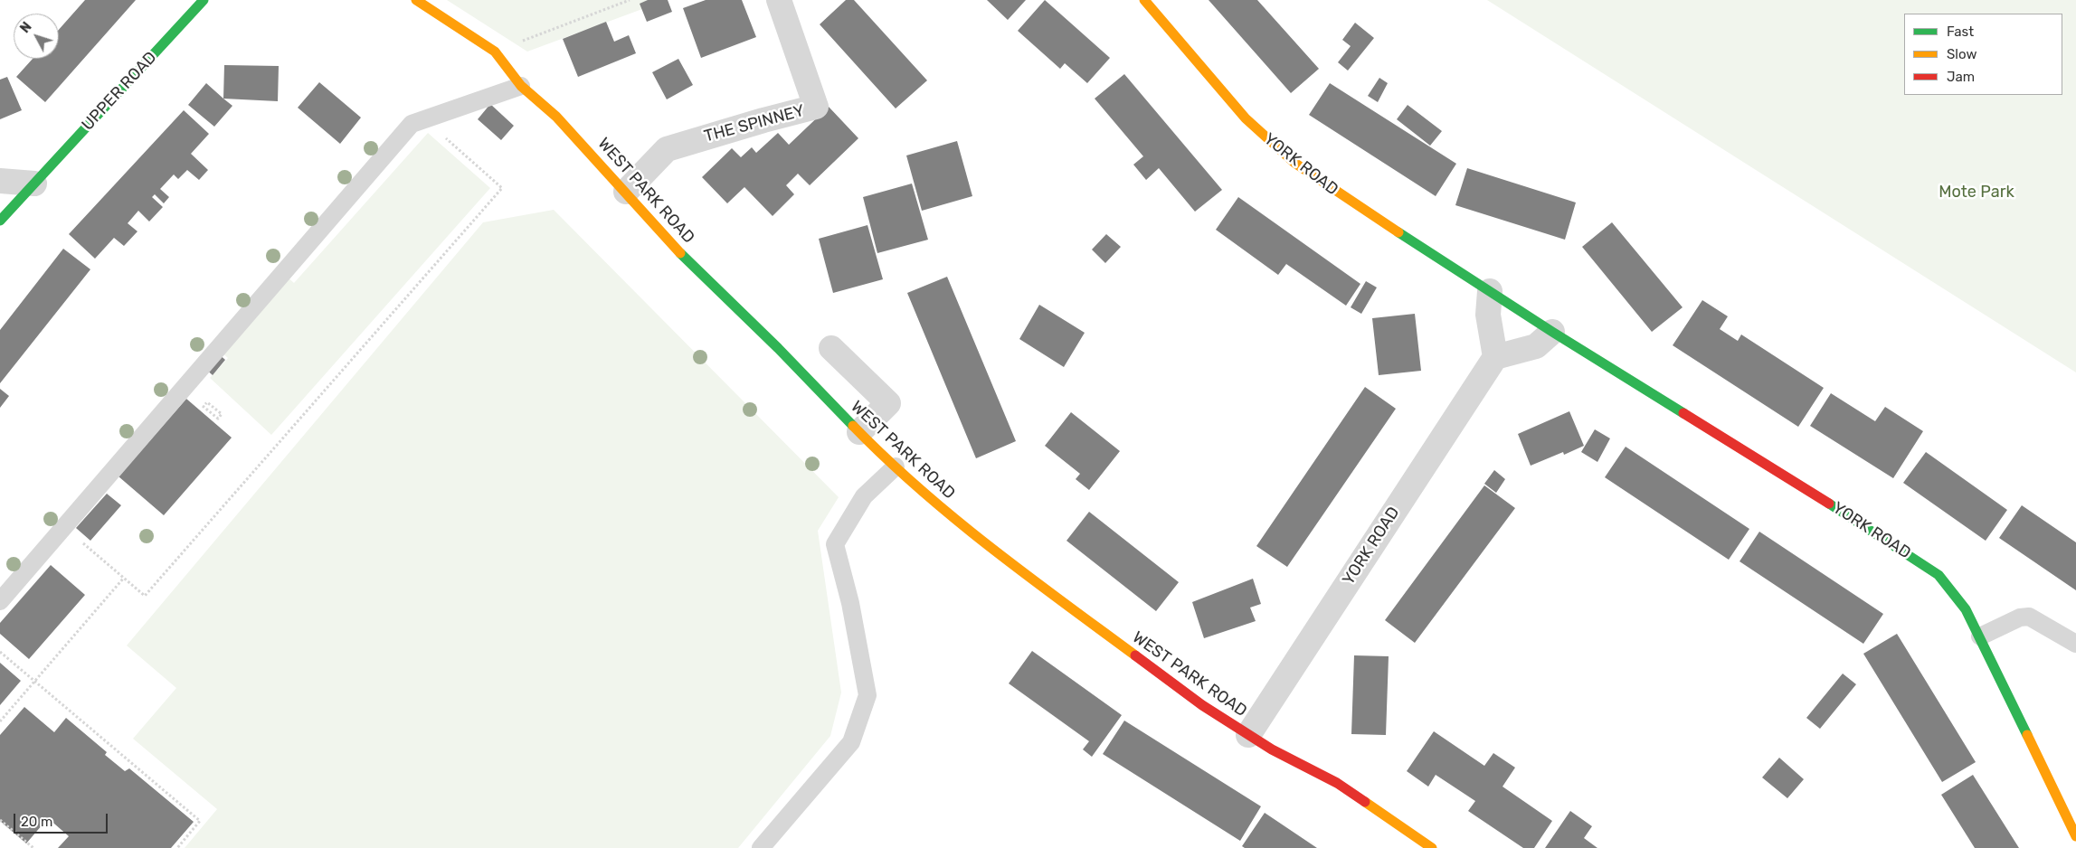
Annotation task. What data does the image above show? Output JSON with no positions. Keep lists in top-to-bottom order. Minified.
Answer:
{"streets":{"street":["UPPER ROAD","THE SPINNEY","YORK ROAD","WEST PARK ROAD"]},"crossings":[["THE SPINNEY","WEST PARK ROAD"],["YORK ROAD","WEST PARK ROAD"]],"parks":["Mote Park"],"legend":["Fast","Slow","Jam"],"scale_bar":"20 m","north":"top left"}
